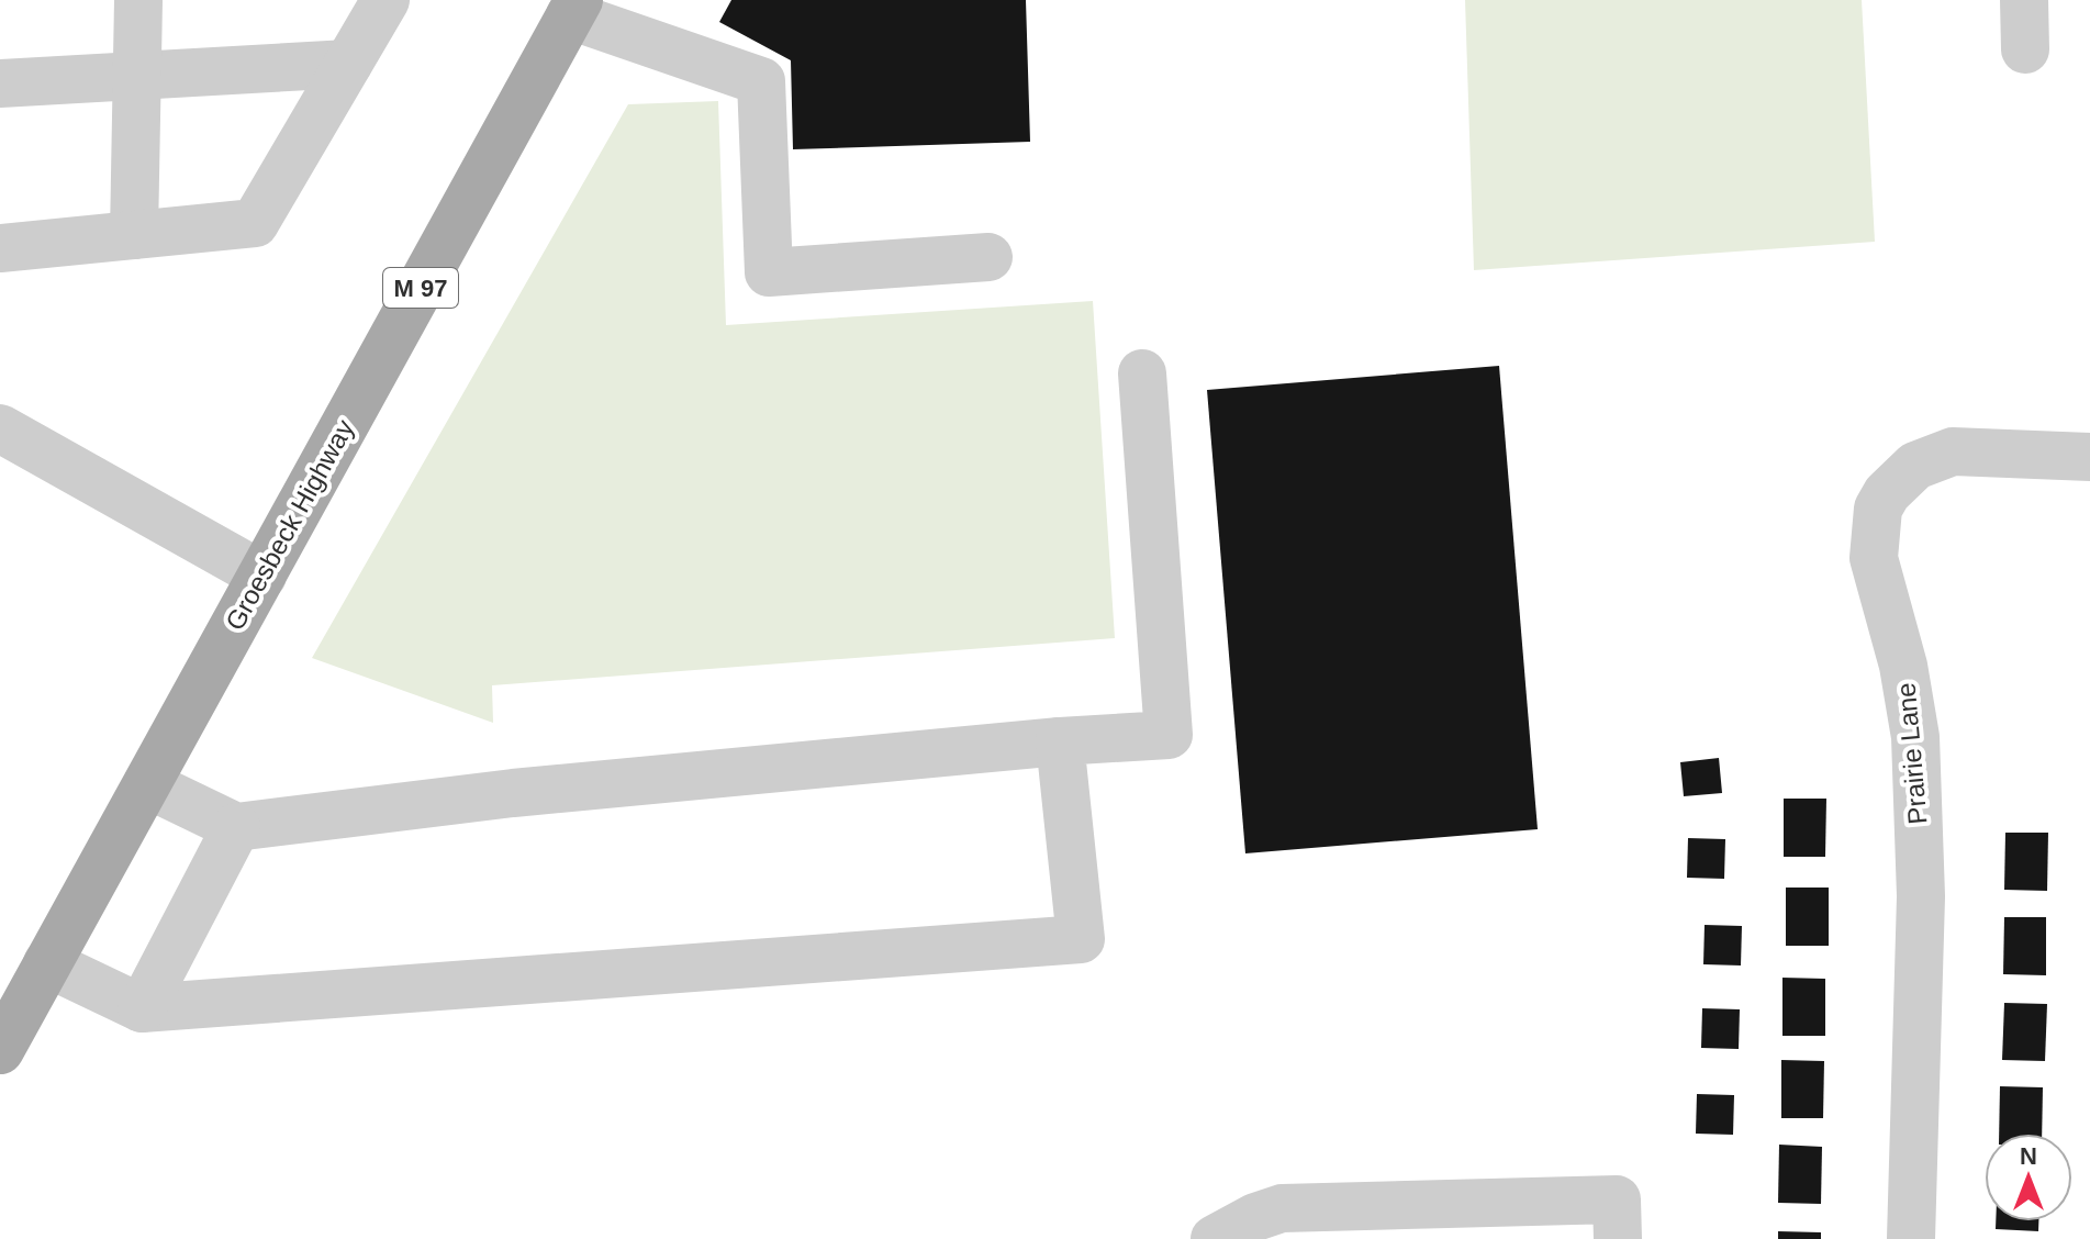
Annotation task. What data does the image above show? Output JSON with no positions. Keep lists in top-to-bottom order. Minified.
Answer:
{"streets":{"main road":["M 97","Groesbeck Highway"],"street":["Prairie Lane"]},"north":"top"}
